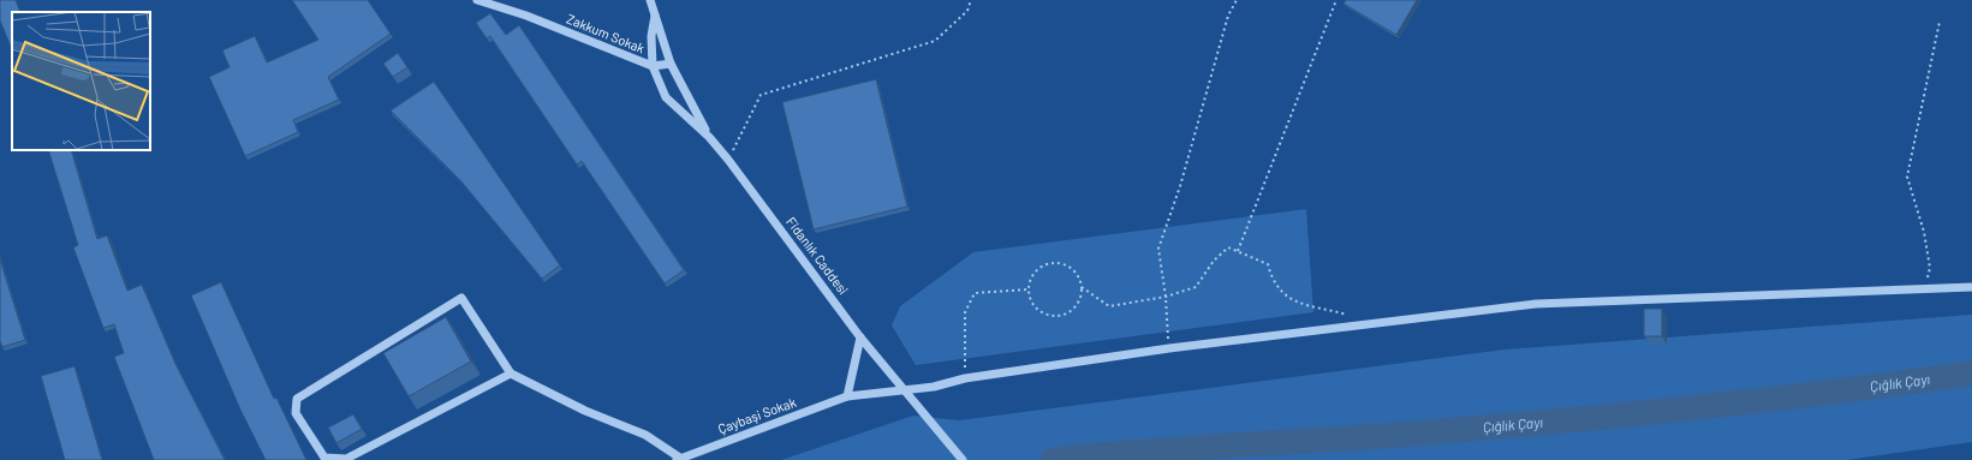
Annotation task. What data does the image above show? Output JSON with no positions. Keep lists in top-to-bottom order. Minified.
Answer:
{"streets":{"street":["Zakkum Sokak","Fidanlık Caddesi","Çaybaşi Sokak"]},"crossings":[["Zakkum Sokak","Fidanlık Caddesi"],["Fidanlık Caddesi","Çaybaşi Sokak"]],"water":["Çığlık Çayı"]}
